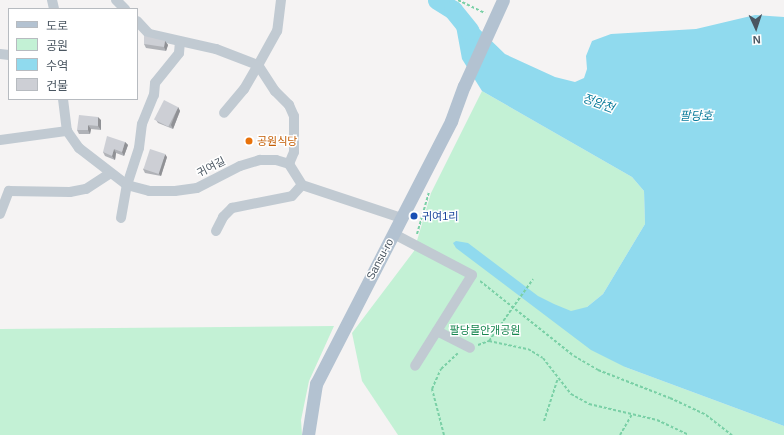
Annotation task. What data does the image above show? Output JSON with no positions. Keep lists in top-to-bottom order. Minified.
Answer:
{"streets":{"main road":["Sansu-ro"],"street":["귀여길"]},"water":["정암천","팔당호"],"parks":["팔당물안개공원"],"places":["공원식당","귀여1리"],"legend":["도로","공원","수역","건물"],"north":"bottom"}
